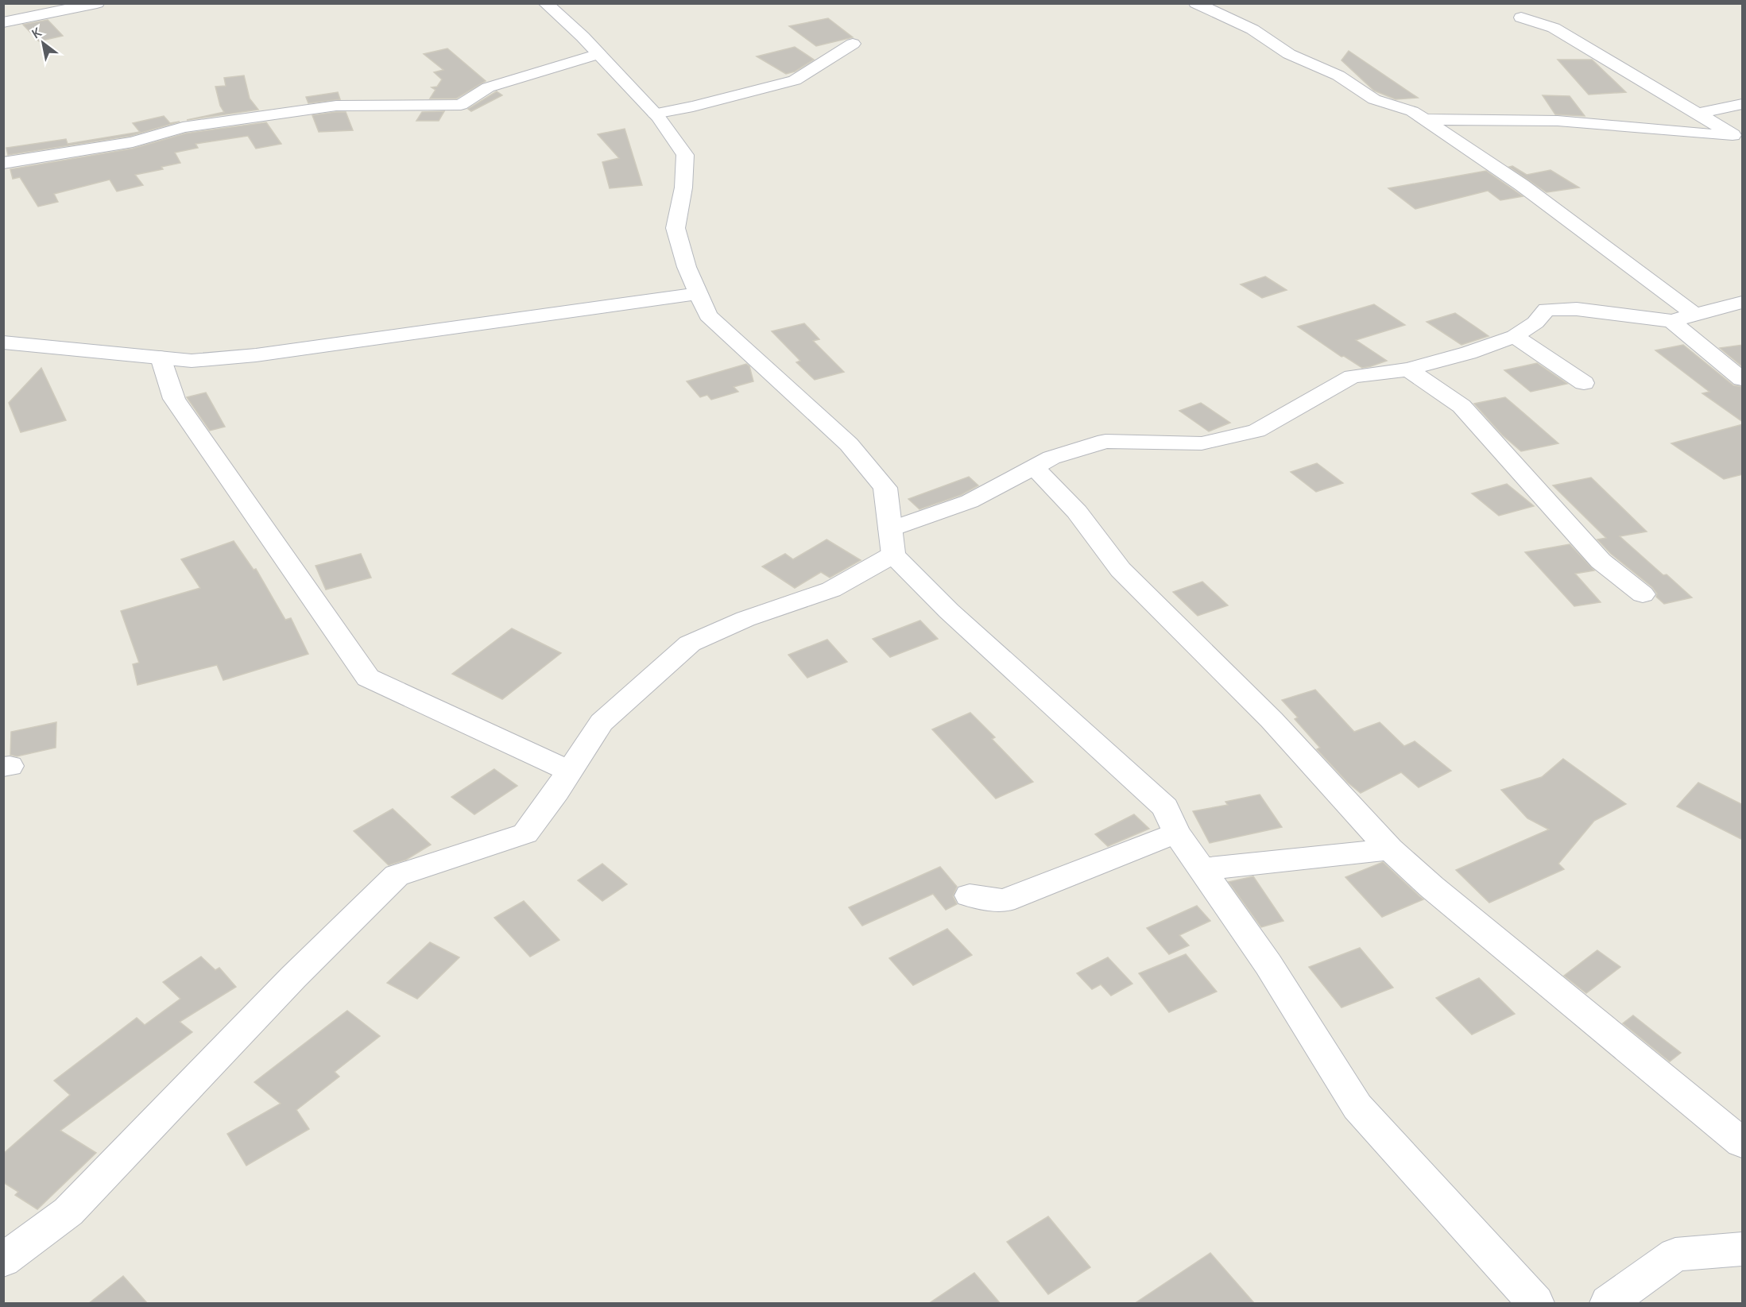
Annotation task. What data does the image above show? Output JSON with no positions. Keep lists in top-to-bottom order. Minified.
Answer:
{"north":"top left"}
